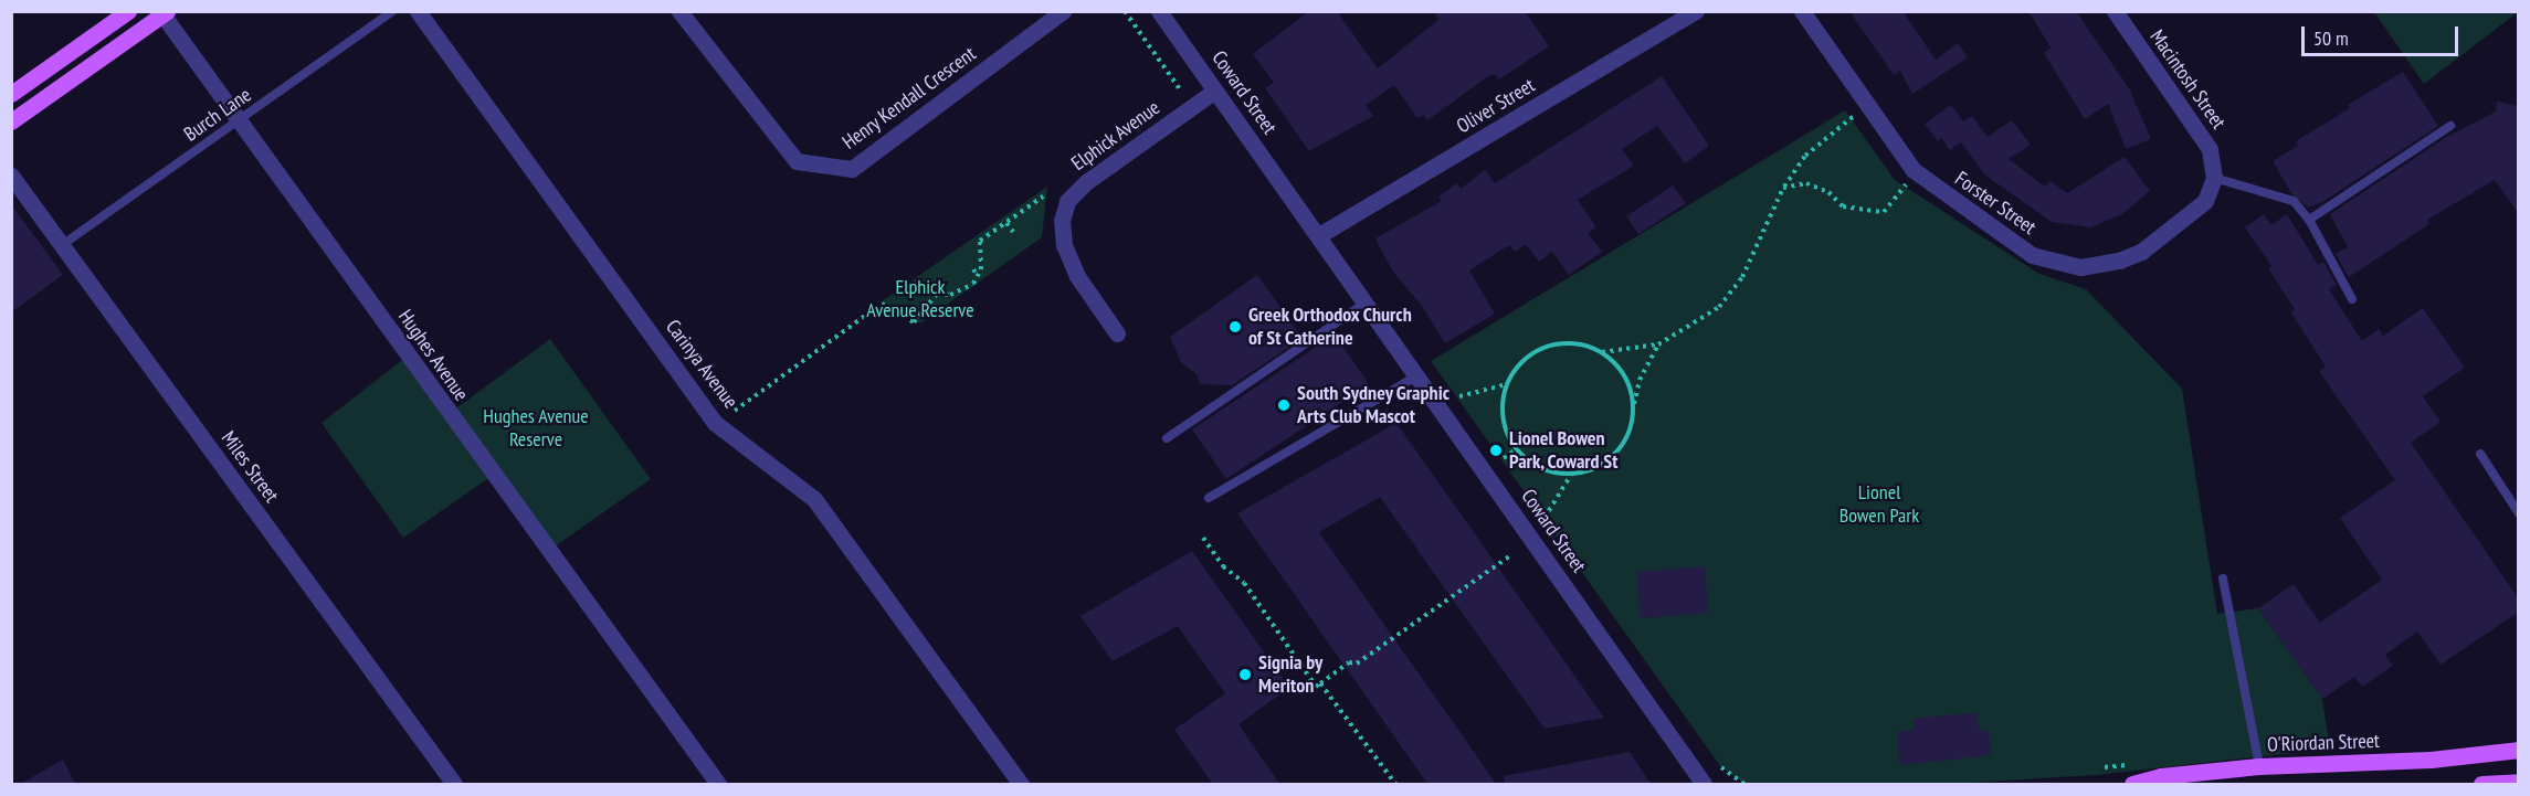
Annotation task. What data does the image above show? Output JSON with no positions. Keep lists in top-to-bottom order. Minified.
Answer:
{"streets":{"main road":["O'Riordan Street"],"street":["Macintosh Street","Coward Street","Henry Kendall Crescent","Oliver Street","Elphick Avenue","Forster Street","Hughes Avenue","Carinya Avenue","Miles Street"],"lane":["Burch Lane"]},"crossings":[["Macintosh Street","Forster Street"],["Coward Street","Oliver Street"],["Coward Street","Elphick Avenue"],["Burch Lane","Hughes Avenue"],["Burch Lane","Miles Street"]],"parks":["Elphick Avenue Reserve","Hughes Avenue Reserve","Lionel Bowen Park"],"places":["Greek Orthodox Church of St Catherine","South Sydney Graphic Arts Club Mascot","Lionel Bowen Park, Coward St","Signia by Meriton"],"scale_bar":"50 m"}
